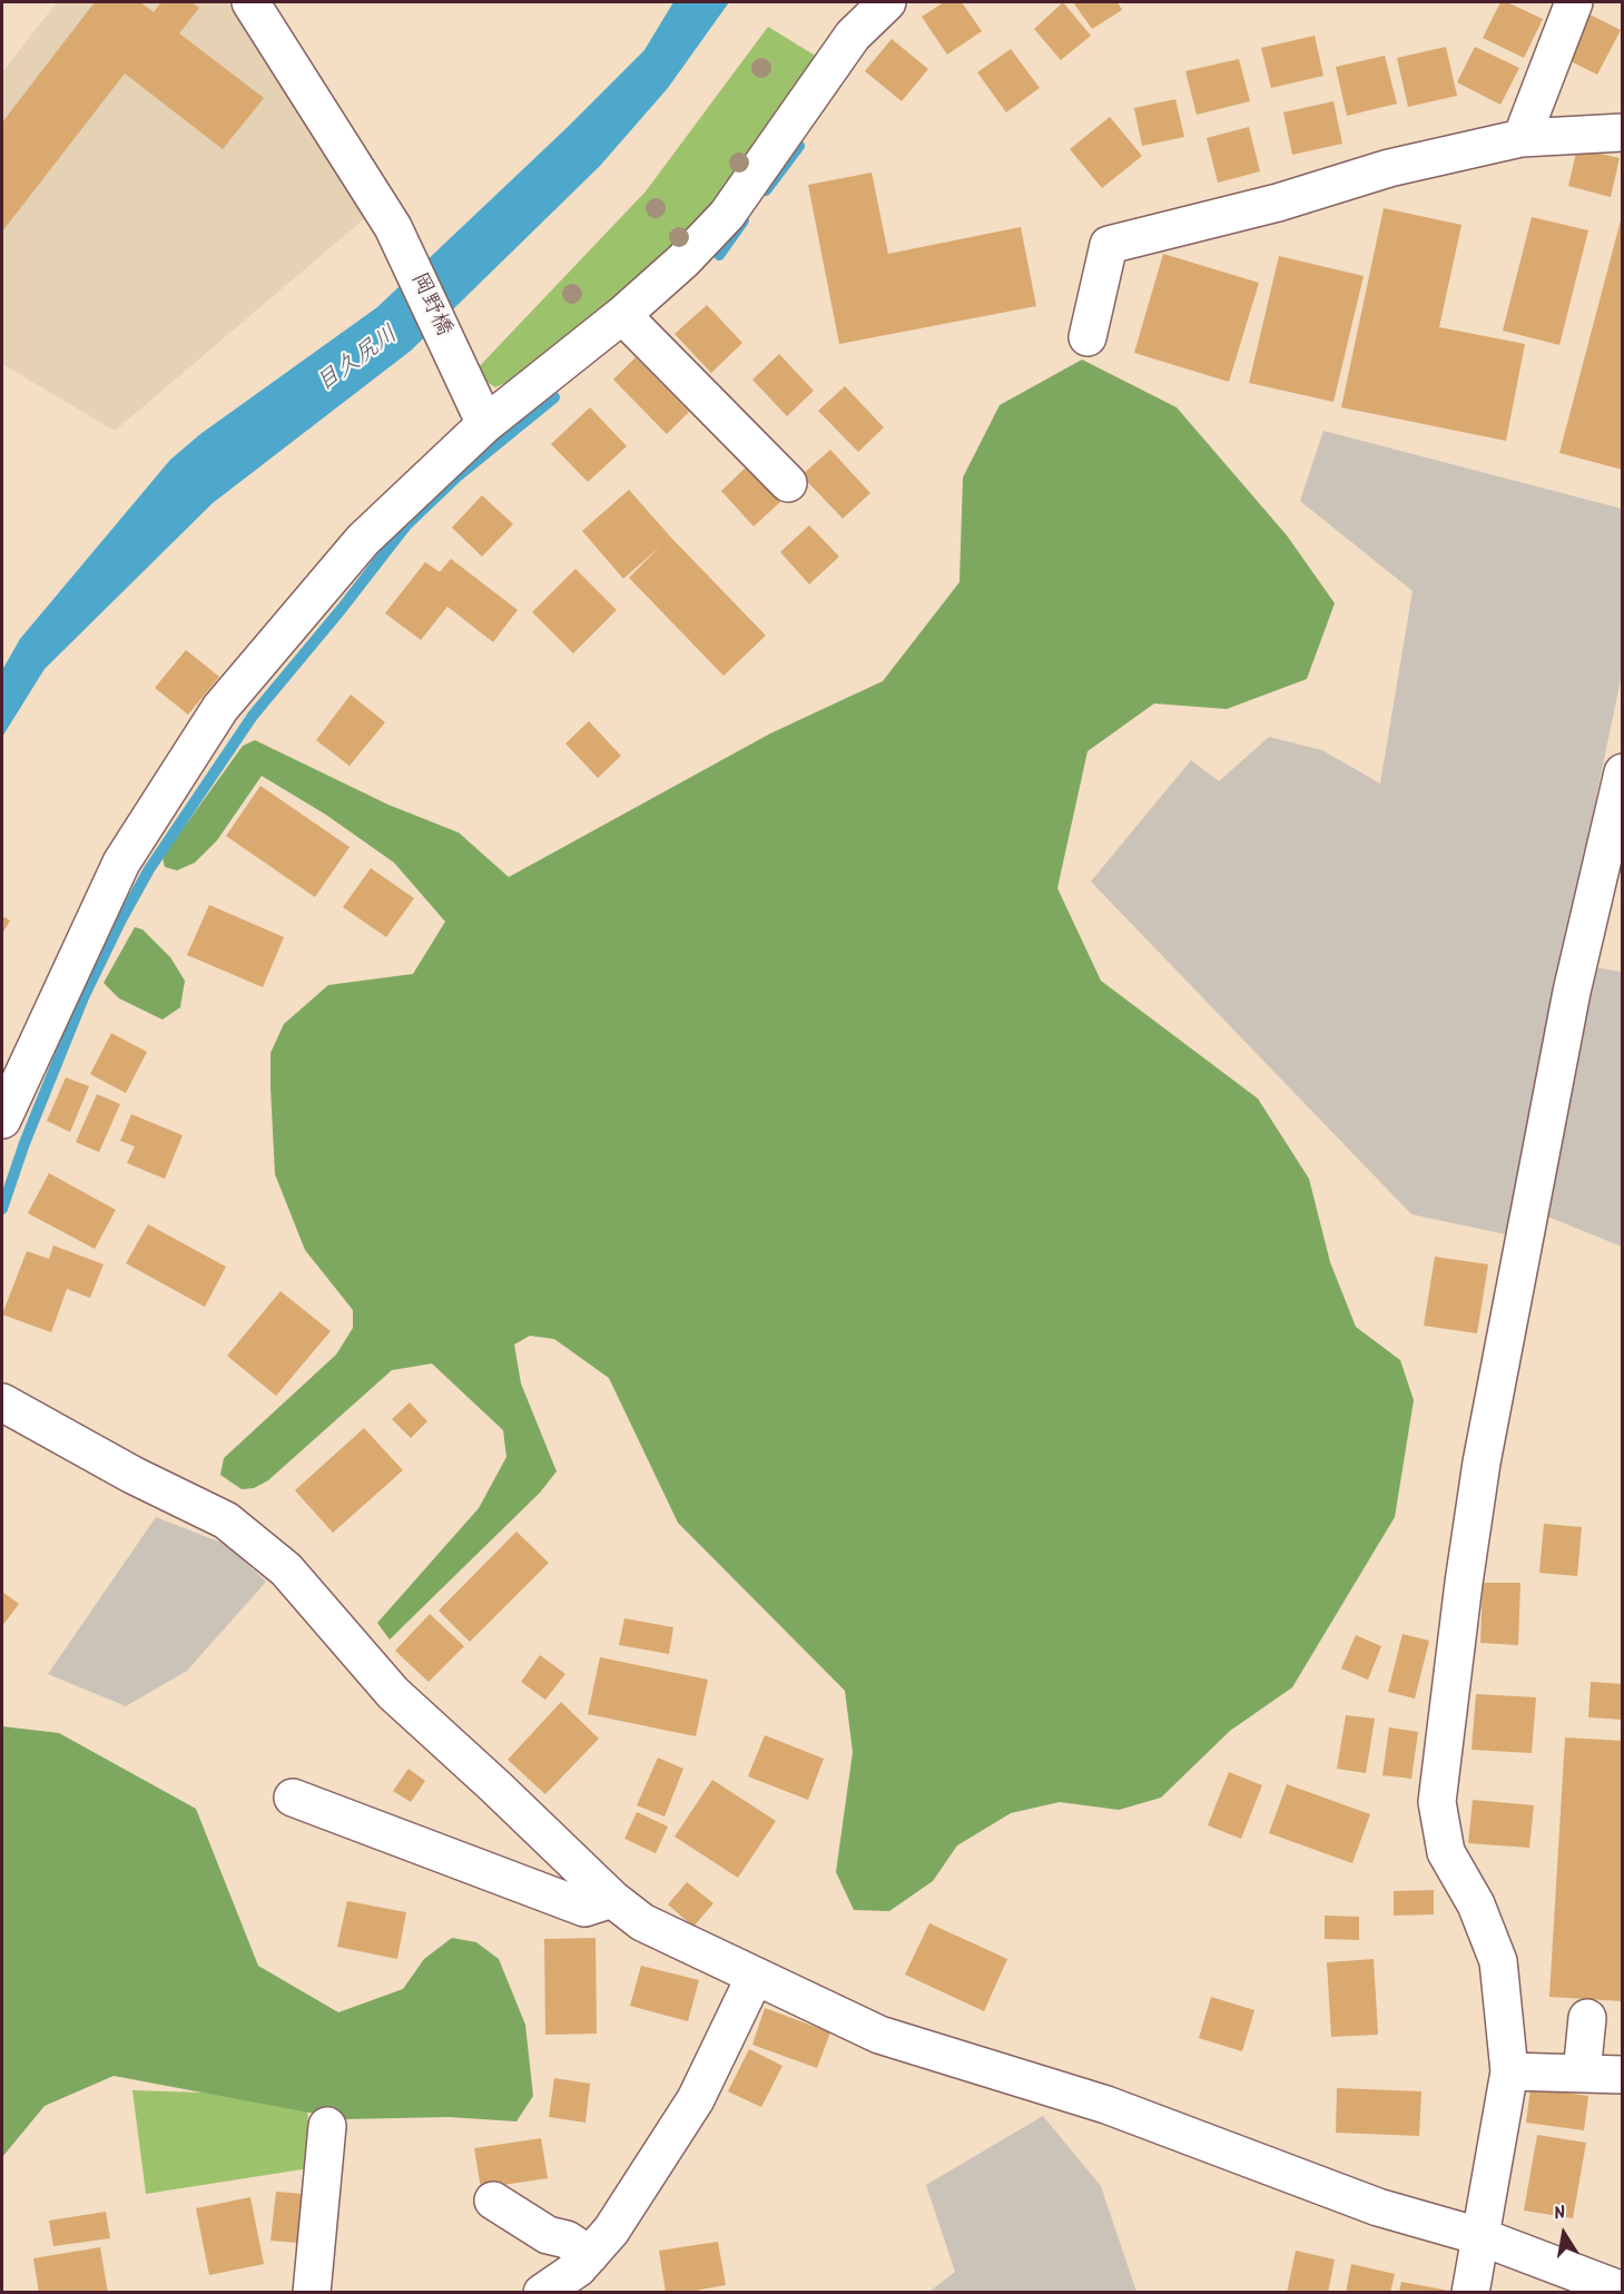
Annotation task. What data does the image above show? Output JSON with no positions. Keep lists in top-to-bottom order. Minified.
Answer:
{"streets":{"street":["岡野橋"]},"water":["目久尻川"],"north":"top"}
